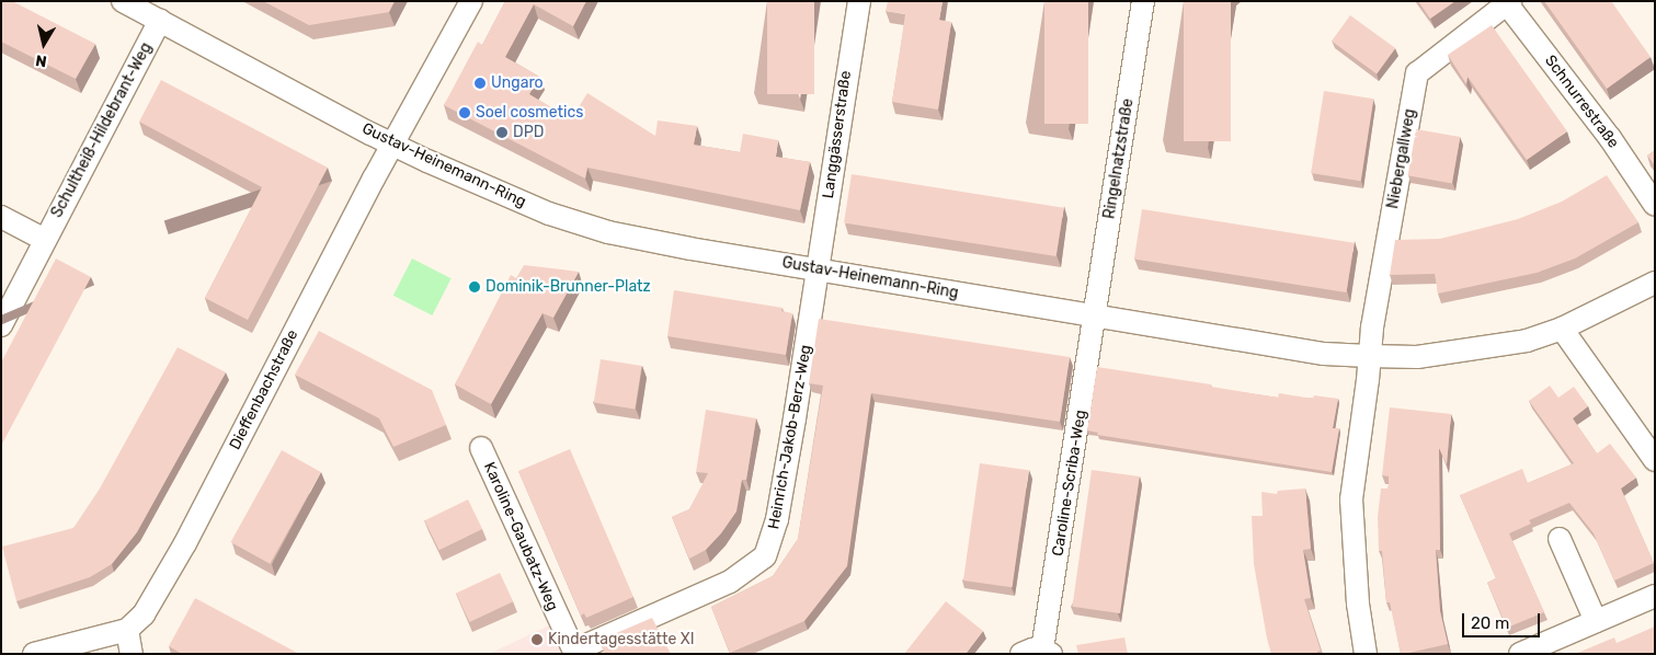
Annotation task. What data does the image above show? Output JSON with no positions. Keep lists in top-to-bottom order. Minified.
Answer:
{"streets":{"street":["Schnurrestraße","Schultheiß-Hildebrant-Weg","Langgässerstraße","Ringelnatzstraße","Niebergallweg","Gustav-Heinemann-Ring","Dieffenbachstraße","Heinrich-Jakob-Berz-Weg","Caroline-Scriba-Weg","Karoline-Gaubatz-Weg"]},"crossings":[["Schnurrestraße","Niebergallweg"],["Schultheiß-Hildebrant-Weg","Gustav-Heinemann-Ring"],["Langgässerstraße","Gustav-Heinemann-Ring"],["Langgässerstraße","Heinrich-Jakob-Berz-Weg"],["Ringelnatzstraße","Gustav-Heinemann-Ring"],["Ringelnatzstraße","Caroline-Scriba-Weg"],["Niebergallweg","Gustav-Heinemann-Ring"],["Gustav-Heinemann-Ring","Dieffenbachstraße"],["Gustav-Heinemann-Ring","Heinrich-Jakob-Berz-Weg"],["Gustav-Heinemann-Ring","Caroline-Scriba-Weg"],["Heinrich-Jakob-Berz-Weg","Karoline-Gaubatz-Weg"]],"places":["Ungaro","Soel cosmetics","DPD","Dominik-Brunner-Platz","Kindertagesstätte XI"],"scale_bar":"20 m","north":"bottom"}
